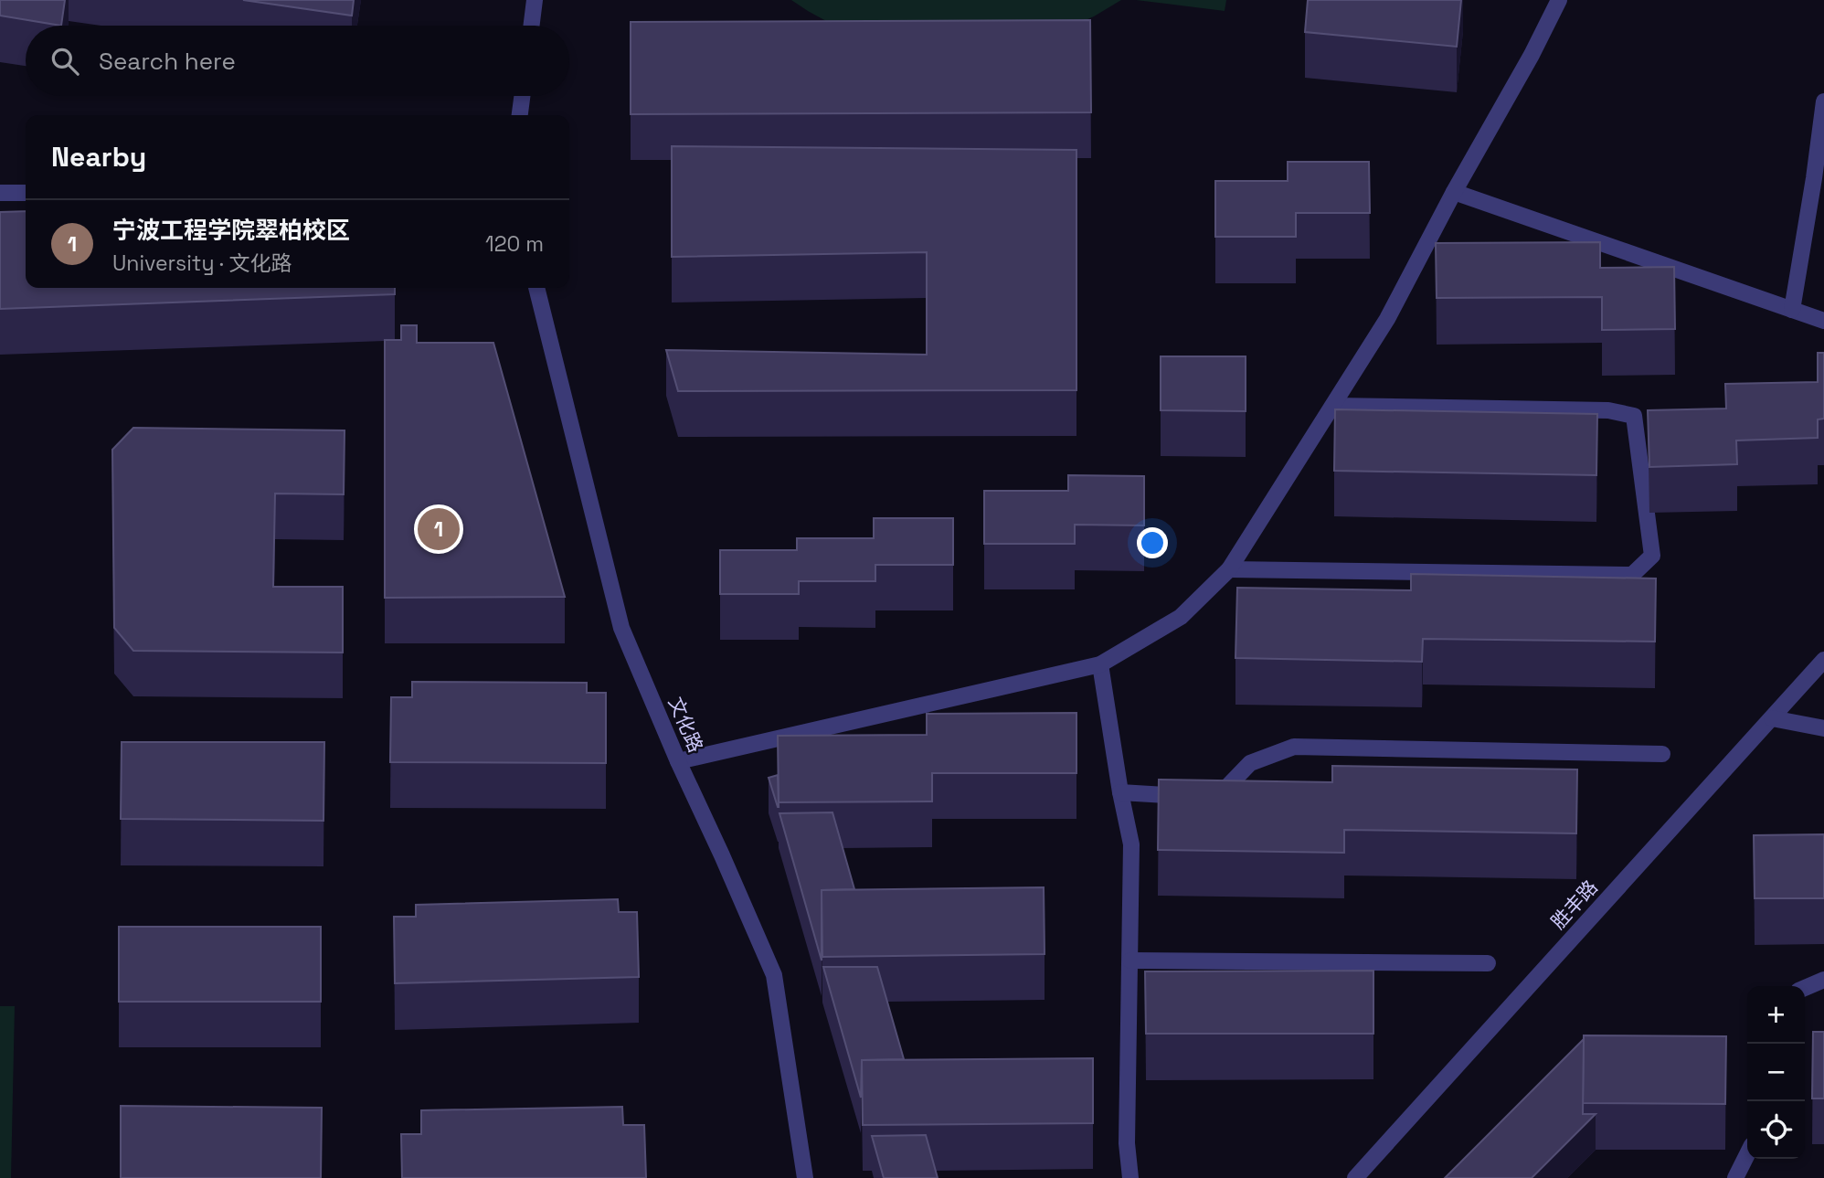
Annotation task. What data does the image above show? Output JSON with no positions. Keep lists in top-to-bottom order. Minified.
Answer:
{"streets":{"street":["文化路","胜丰路"]},"page":{"search":"Search here","heading":"Nearby","list":[{"mark":"1","name":"宁波工程学院翠柏校区","note":"University · 文化路","value":"120 m"}],"pins":"1","map_buttons":["+","−"]}}
